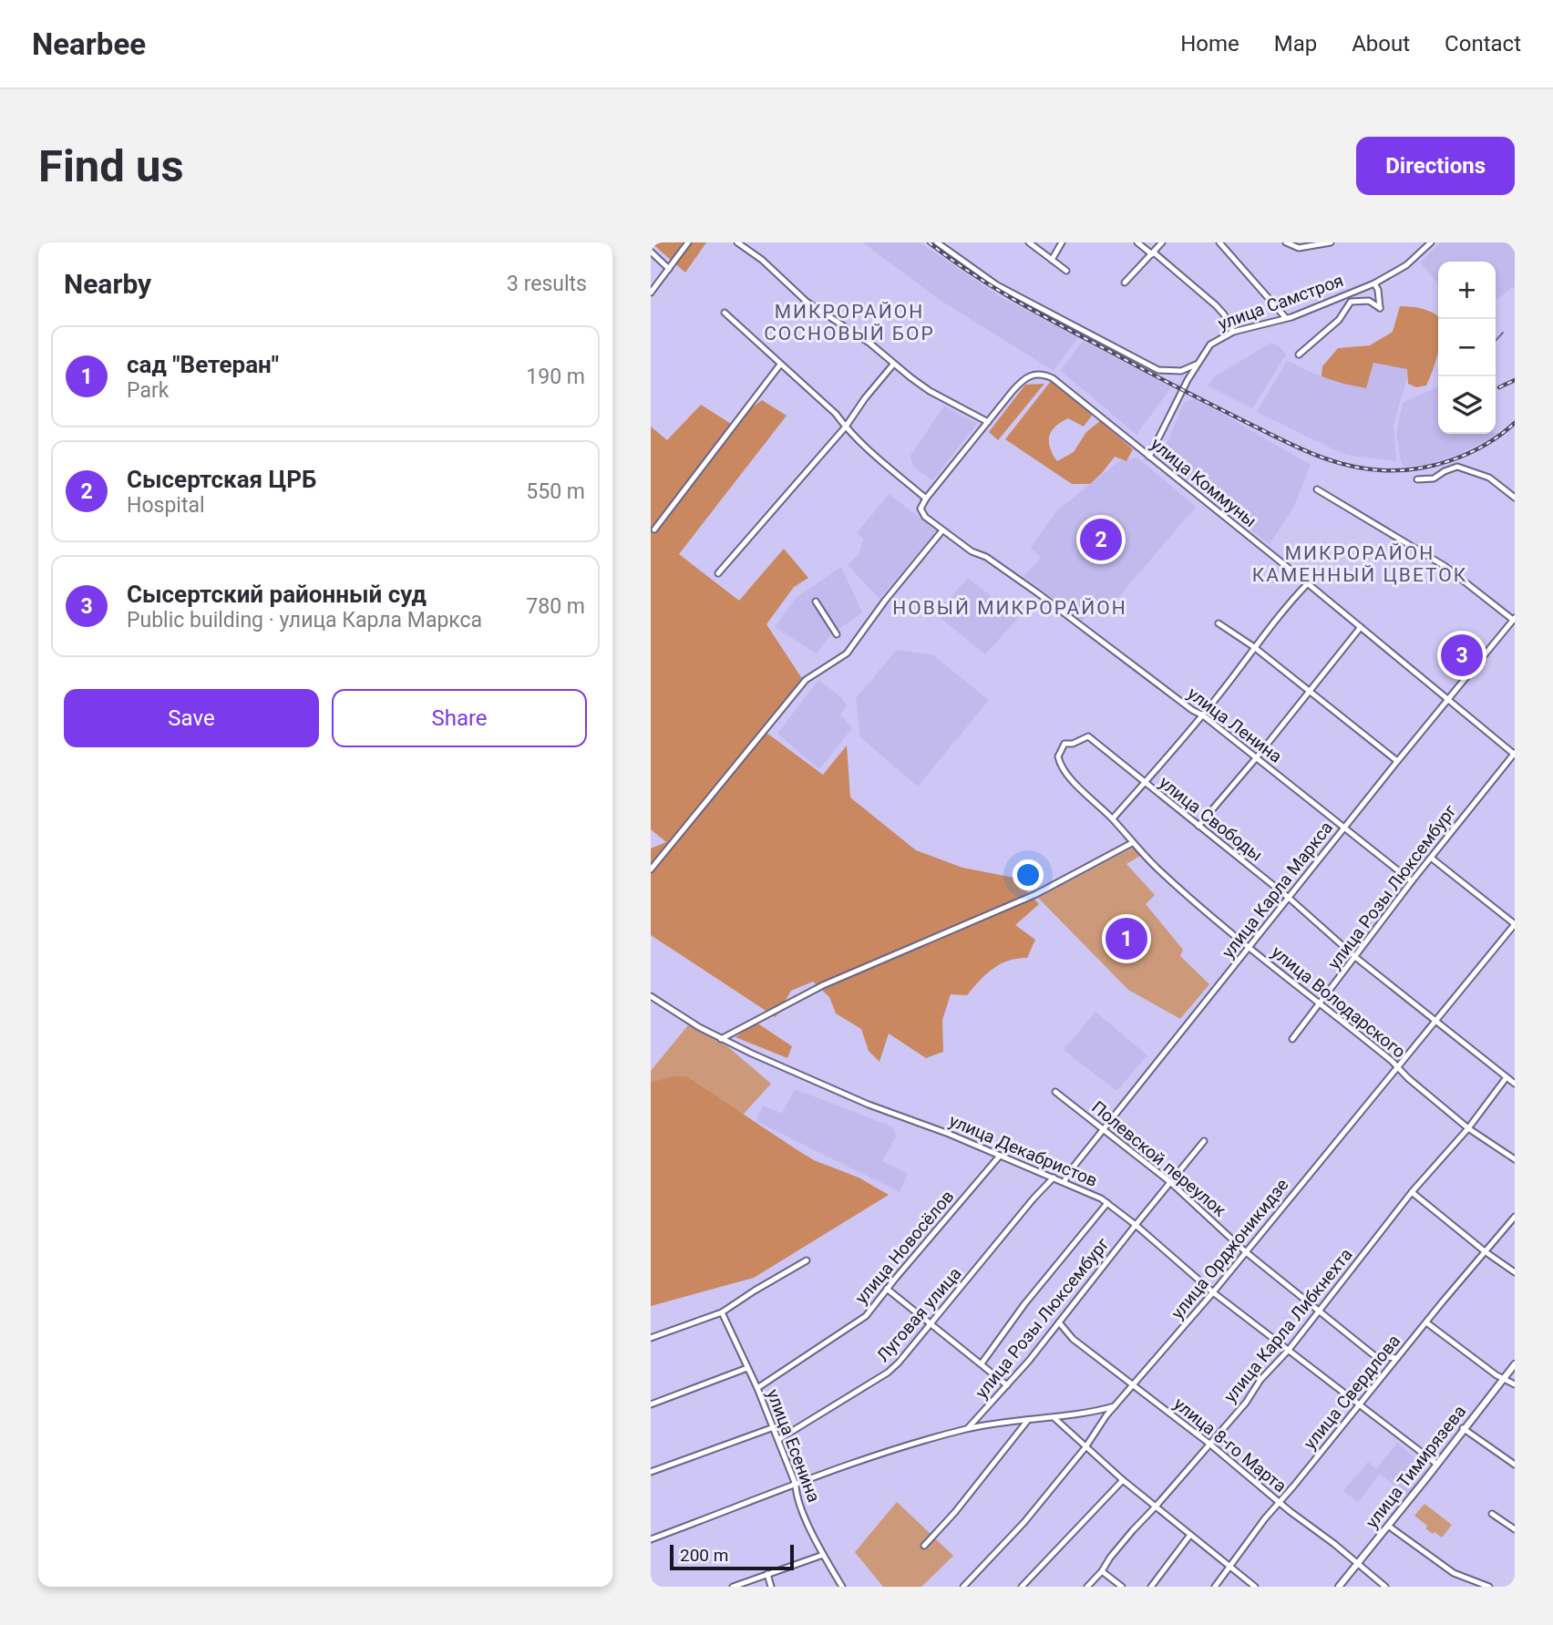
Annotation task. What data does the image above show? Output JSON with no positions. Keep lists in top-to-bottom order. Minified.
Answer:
{"streets":{"main road":["улица Тимирязева"],"street":["улица Самстроя","улица Коммуны","улица Ленина","улица Свободы","улица Розы Люксембург","улица Карла Маркса","улица Володарского","улица Декабристов","Полевской переулок","улица Новосёлов","улица Орджоникидзе","Луговая улица","улица Карла Либкнехта","улица Свердлова","улица 8-го Марта","улица Есенина"]},"crossings":[["улица Самстроя","улица Коммуны"],["улица Коммуны","улица Розы Люксембург"],["улица Коммуны","улица Карла Маркса"],["улица Ленина","улица Розы Люксембург"],["улица Ленина","улица Карла Маркса"],["улица Свободы","улица Розы Люксембург"],["улица Свободы","улица Карла Маркса"],["улица Свободы","улица Володарского"],["улица Свободы","улица Орджоникидзе"],["улица Свободы","улица Карла Либкнехта"],["улица Розы Люксембург","улица Володарского"],["улица Розы Люксембург","улица Декабристов"],["улица Розы Люксембург","Полевской переулок"],["улица Розы Люксембург","улица 8-го Марта"],["улица Карла Маркса","улица Володарского"],["улица Карла Маркса","улица Декабристов"],["улица Карла Маркса","Полевской переулок"],["улица Володарского","улица Орджоникидзе"],["улица Володарского","улица Карла Либкнехта"],["улица Декабристов","улица Новосёлов"],["улица Декабристов","улица Орджоникидзе"],["улица Декабристов","Луговая улица"],["улица Декабристов","улица Карла Либкнехта"],["улица Декабристов","улица Свердлова"],["улица Декабристов","улица Тимирязева"],["Полевской переулок","улица Орджоникидзе"],["Полевской переулок","улица Карла Либкнехта"],["Полевской переулок","улица Свердлова"],["улица Новосёлов","улица Есенина"],["улица Орджоникидзе","улица 8-го Марта"],["Луговая улица","улица Есенина"],["улица Карла Либкнехта","улица 8-го Марта"],["улица Свердлова","улица 8-го Марта"],["улица 8-го Марта","улица Тимирязева"]],"districts":["МИКРОРАЙОН СОСНОВЫЙ БОР","МИКРОРАЙОН КАМЕННЫЙ ЦВЕТОК","НОВЫЙ МИКРОРАЙОН"],"scale_bar":"200 m","page":{"header":"Nearbee","nav":["Home","Map","About","Contact"],"buttons":["Directions",["Save","Share"]],"title":"Find us","heading":["Nearby","3 results"],"map_buttons":["+","−"],"list":[{"mark":"1","name":"сад \"Ветеран\"","note":"Park","value":"190 m"},{"mark":"2","name":"Сысертская ЦРБ","note":"Hospital","value":"550 m"},{"mark":"3","name":"Сысертский районный суд","note":"Public building · улица Карла Маркса","value":"780 m"}],"pins":["2","3","1"],"scale":"200 m"}}
